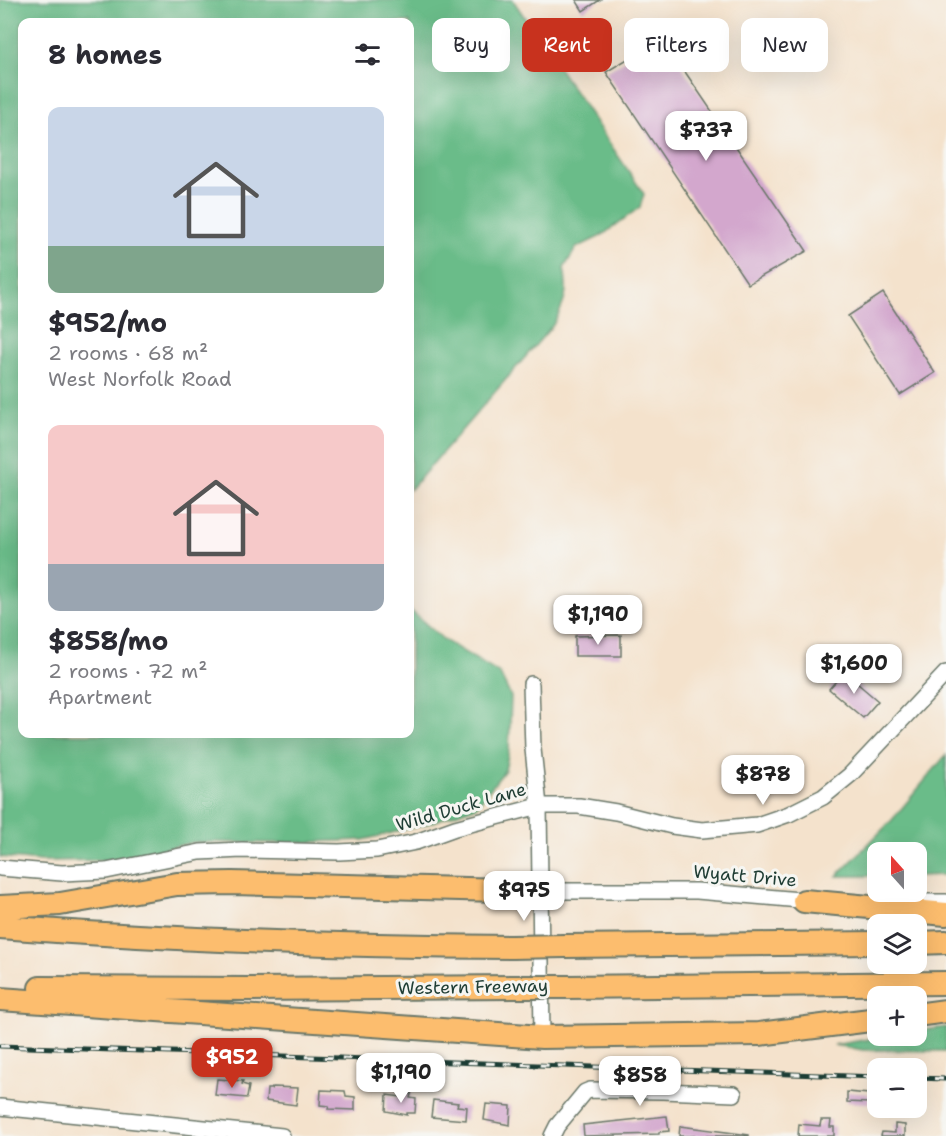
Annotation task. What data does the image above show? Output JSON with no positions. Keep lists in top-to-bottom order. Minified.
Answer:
{"streets":{"highway":["Western Freeway"],"street":["Wild Duck Lane","Wyatt Drive"]},"north":"top","page":{"chip":["Buy","Rent","Filters","New"],"heading":"8 homes","list":[{"name":"$952/mo","note":"2 rooms · 68 m² · West Norfolk Road"},{"name":"$858/mo","note":"2 rooms · 72 m² · Apartment"}],"price":["$737","$1,190","$1,600","$878","$975","$952","$1,190","$858"],"map_buttons":["+","−"]}}
